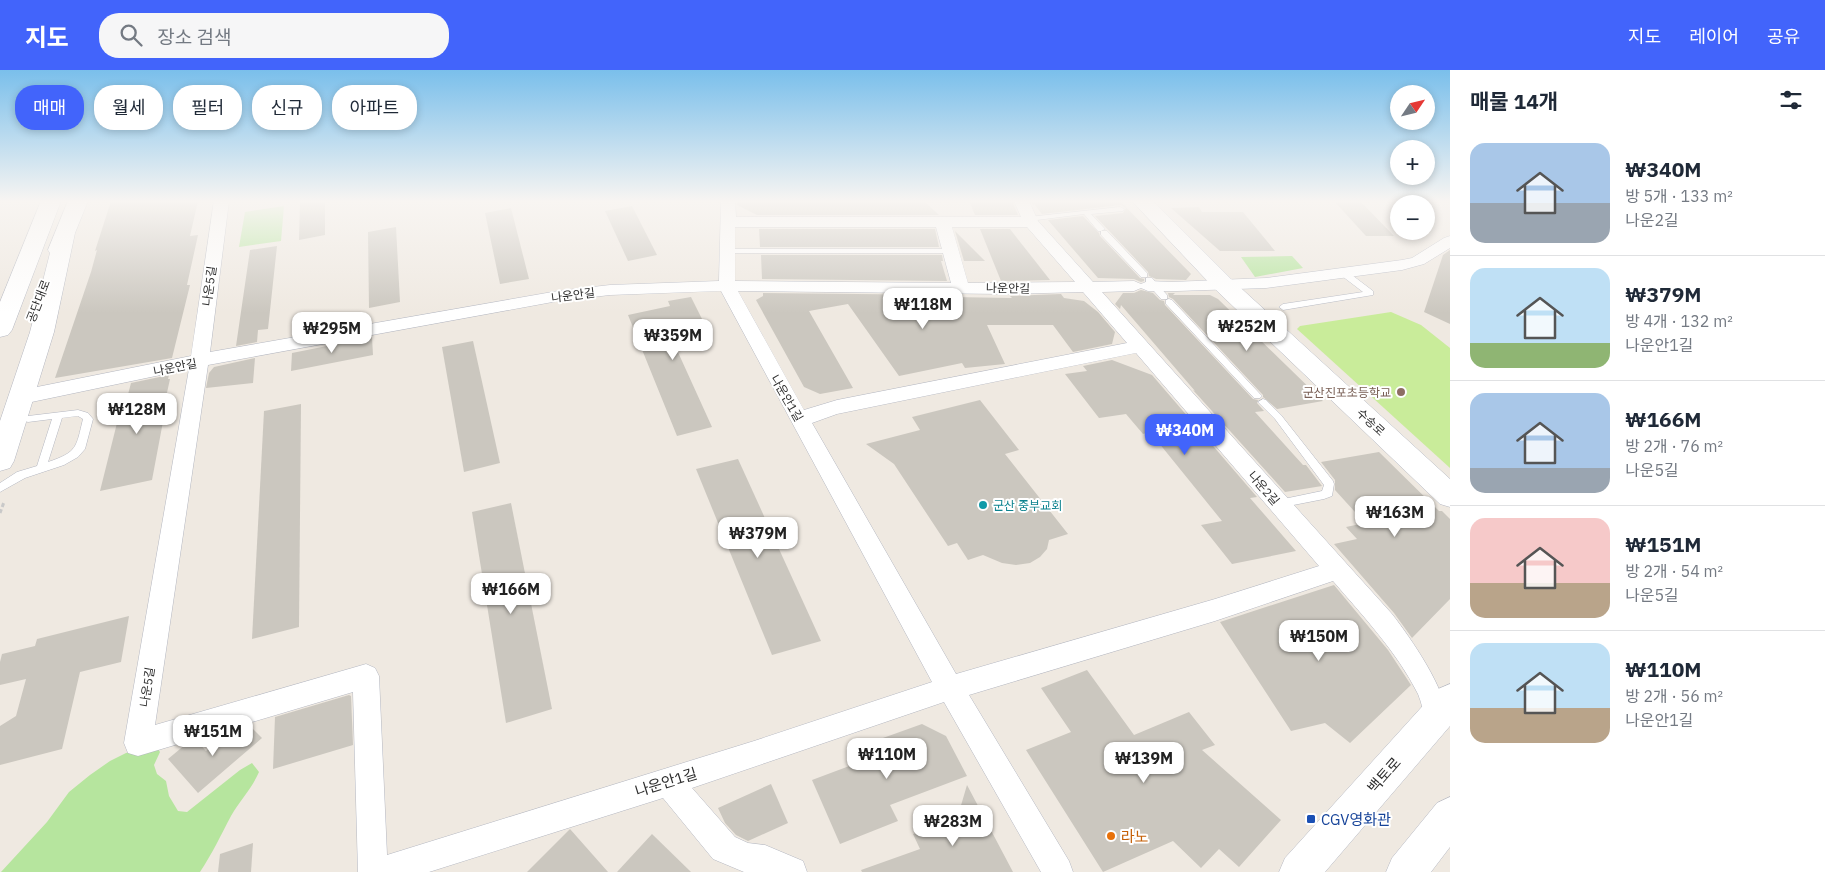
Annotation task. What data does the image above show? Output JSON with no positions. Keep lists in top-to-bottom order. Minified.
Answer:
{"streets":{"street":["나운5길","나운안길","공단대로","나운안1길","수송로","나운2길","백토로"]},"crossings":[["나운5길","나운안길"],["나운안길","나운안1길"],["나운안길","수송로"],["나운안길","나운2길"],["나운2길","백토로"]],"places":{"other":["군산진포초등학교","군산 중부교회","라노"],"transit":["CGV영화관"]},"north":"top right","page":{"header":"지도","search":"장소 검색","nav":["지도","레이어","공유"],"heading":"매물 14개","map_buttons":["+","−"],"chip":["매매","월세","필터","신규","아파트"],"list":[{"name":"₩340M","note":"방 5개 · 133 m² · 나운2길"},{"name":"₩379M","note":"방 4개 · 132 m² · 나운안1길"},{"name":"₩166M","note":"방 2개 · 76 m² · 나운5길"},{"name":"₩151M","note":"방 2개 · 54 m² · 나운5길"},{"name":"₩110M","note":"방 2개 · 56 m² · 나운안1길"}],"price":["₩118M","₩252M","₩295M","₩359M","₩128M","₩340M","₩163M","₩379M","₩166M","₩150M","₩151M","₩110M","₩139M","₩283M"]}}
